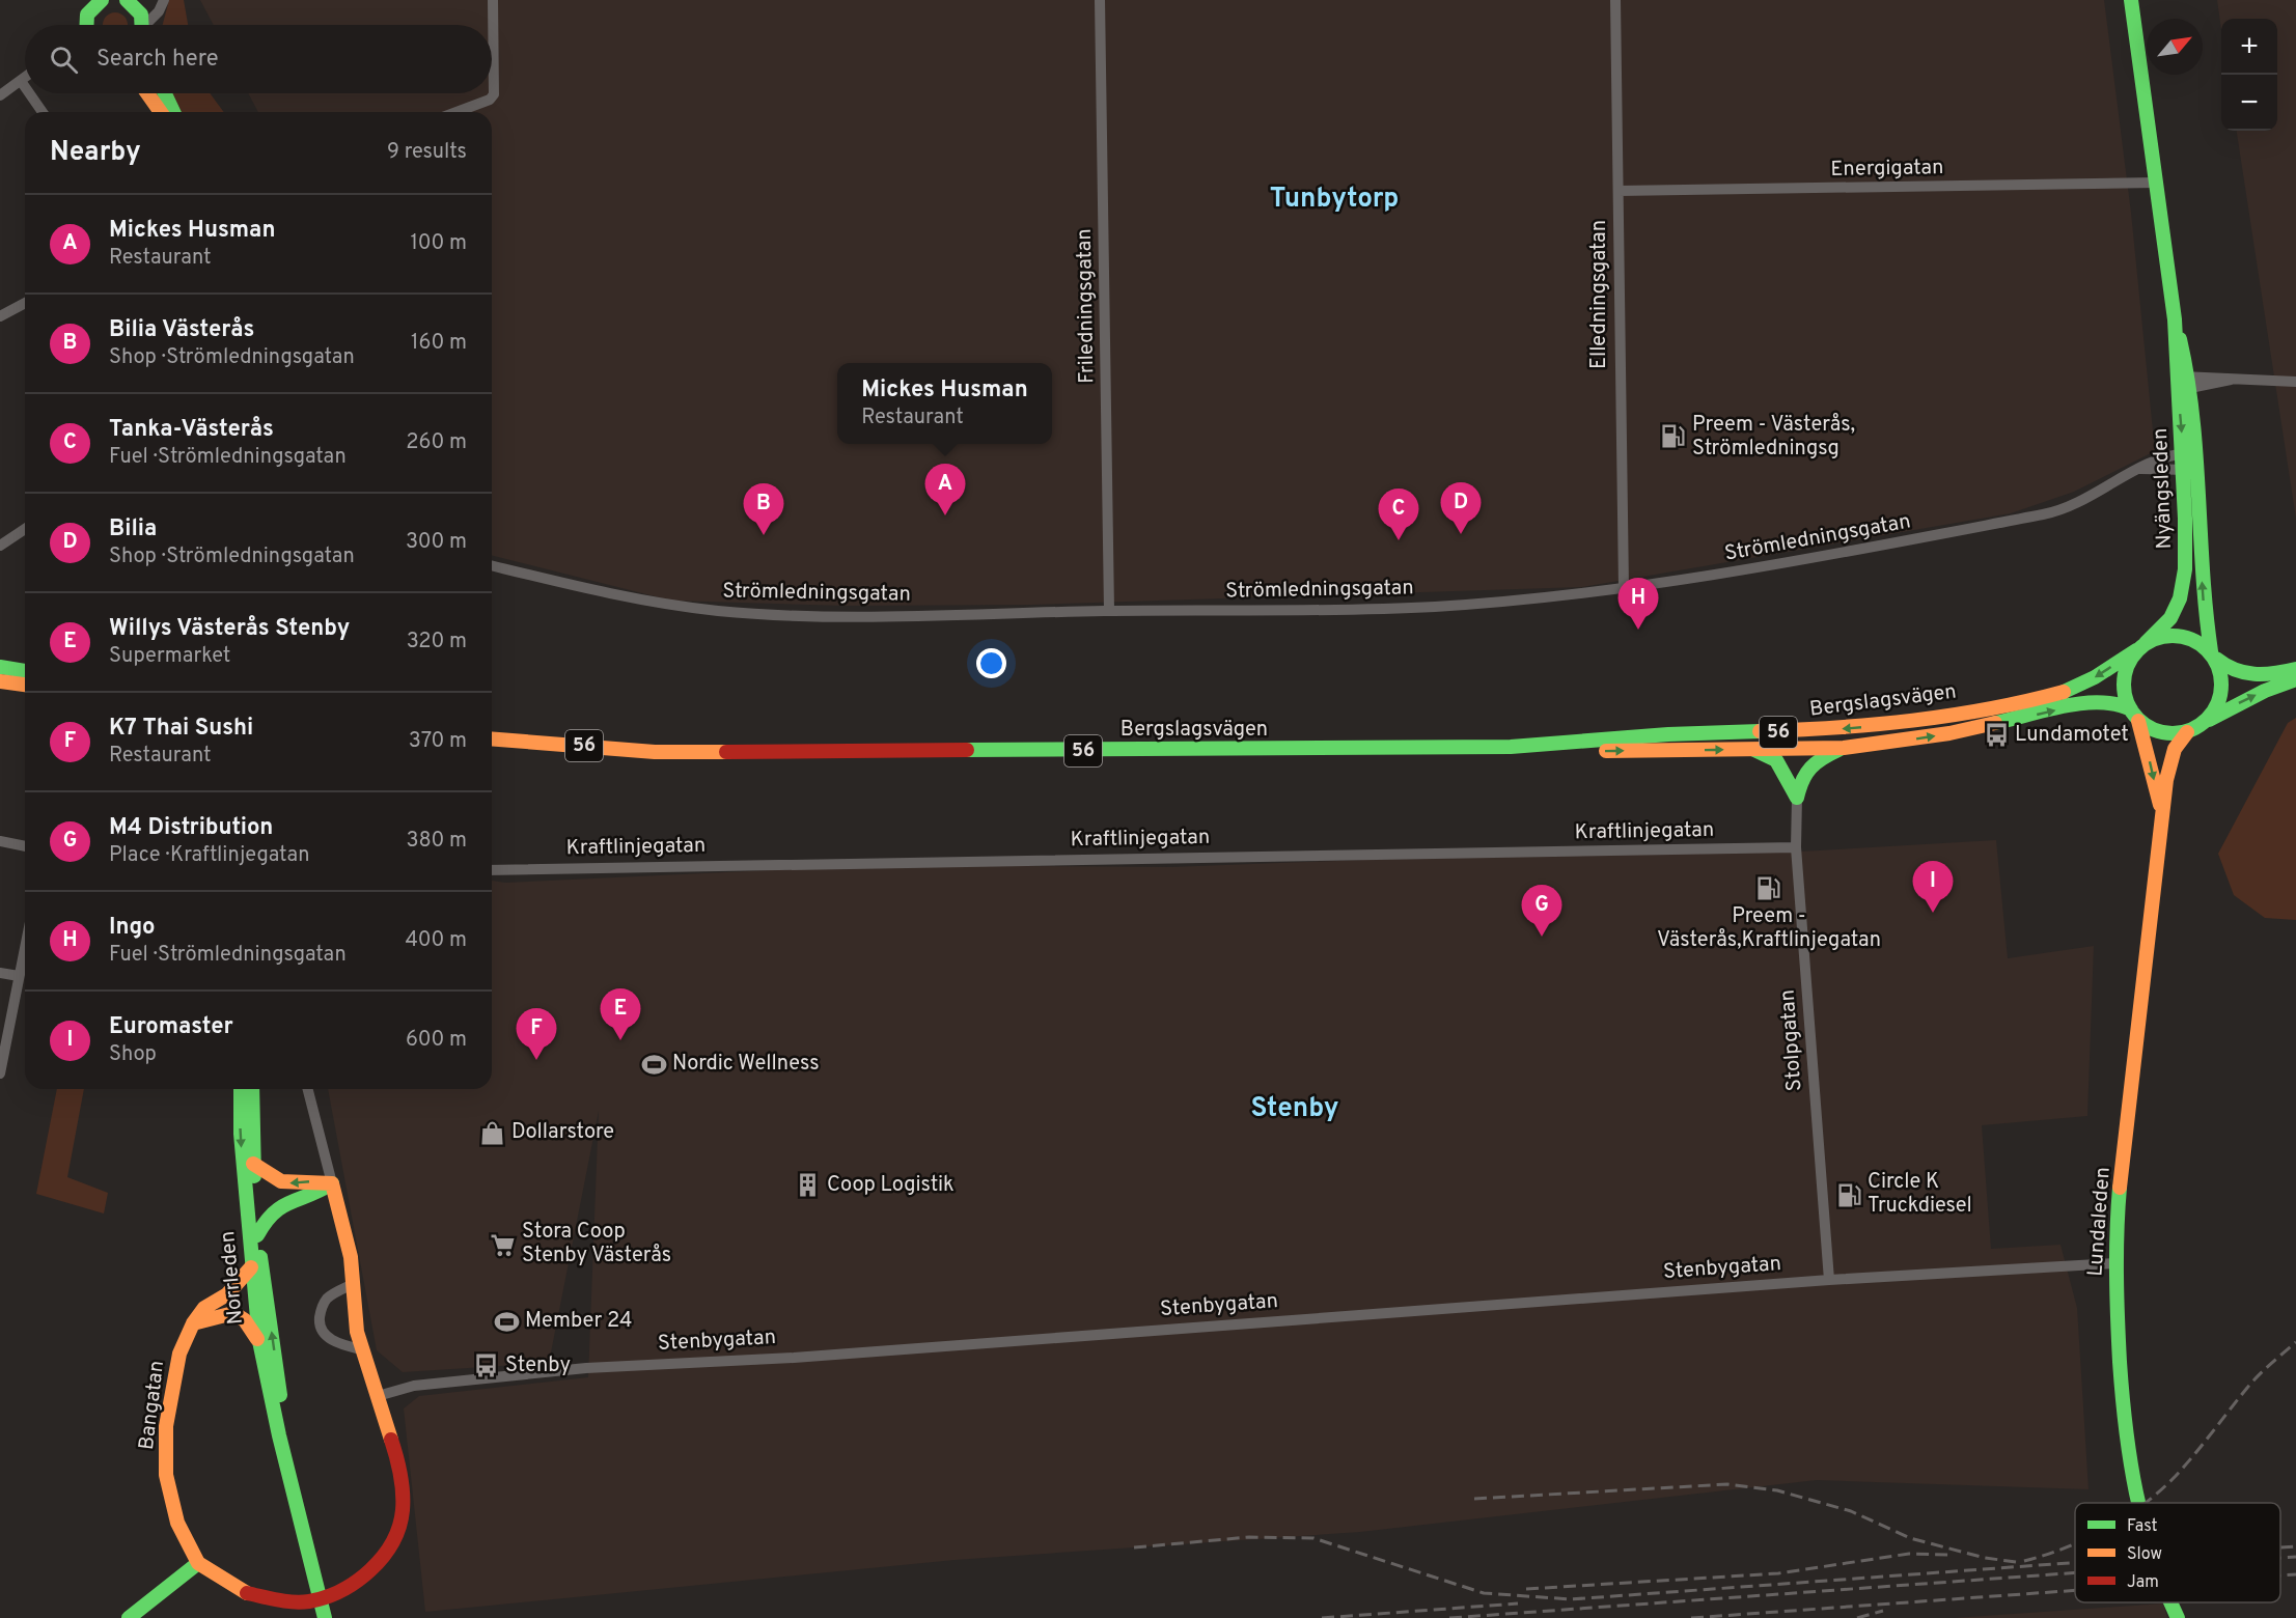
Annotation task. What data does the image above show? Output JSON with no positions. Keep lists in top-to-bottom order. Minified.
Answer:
{"streets":{"main road":["Nyängsleden","Bergslagsvägen","56","Lundaleden","Norrleden","Bangatan"],"street":["Energigatan","Elledningsgatan","Friledningsgatan","Strömledningsgatan","Kraftlinjegatan","Stolpgatan","Stenbygatan"]},"crossings":[["Energigatan","Elledningsgatan"],["Energigatan","Nyängsleden"],["Elledningsgatan","Strömledningsgatan"],["Friledningsgatan","Strömledningsgatan"],["Nyängsleden","Strömledningsgatan"],["Nyängsleden","Bergslagsvägen"],["Nyängsleden","56"],["Nyängsleden","Lundaleden"],["Bergslagsvägen","56"],["Bergslagsvägen","Lundaleden"],["56","Lundaleden"],["Kraftlinjegatan","Stolpgatan"],["Stolpgatan","Stenbygatan"],["Lundaleden","Stenbygatan"]],"districts":["Tunbytorp","Stenby"],"places":{"fuel station":["Preem - Västerås, Strömledningsg","Preem - Västerås,Kraftlinjegatan","Circle K Truckdiesel"],"bus stop":["Lundamotet","Stenby"],"sports":["Nordic Wellness","Member 24"],"shop":["Dollarstore"],"building":["Coop Logistik"],"supermarket":["Stora Coop Stenby Västerås"]},"legend":["Fast","Slow","Jam"],"north":"top right","page":{"map_buttons":["+","−"],"search":"Search here","heading":["Nearby","9 results"],"list":[{"mark":"A","name":"Mickes Husman","note":"Restaurant","value":"100 m"},{"mark":"B","name":"Bilia Västerås","note":"Shop · Strömledningsgatan","value":"160 m"},{"mark":"C","name":"Tanka-Västerås","note":"Fuel · Strömledningsgatan","value":"260 m"},{"mark":"D","name":"Bilia","note":"Shop · Strömledningsgatan","value":"300 m"},{"mark":"E","name":"Willys Västerås Stenby","note":"Supermarket","value":"320 m"},{"mark":"F","name":"K7 Thai Sushi","note":"Restaurant","value":"370 m"},{"mark":"G","name":"M4 Distribution","note":"Place · Kraftlinjegatan","value":"380 m"},{"mark":"H","name":"Ingo","note":"Fuel · Strömledningsgatan","value":"400 m"},{"mark":"I","name":"Euromaster","note":"Shop","value":"600 m"}],"popup":["Mickes Husman","Restaurant"],"pins":["A","D","B","C","H","I","G","E","F"]}}
